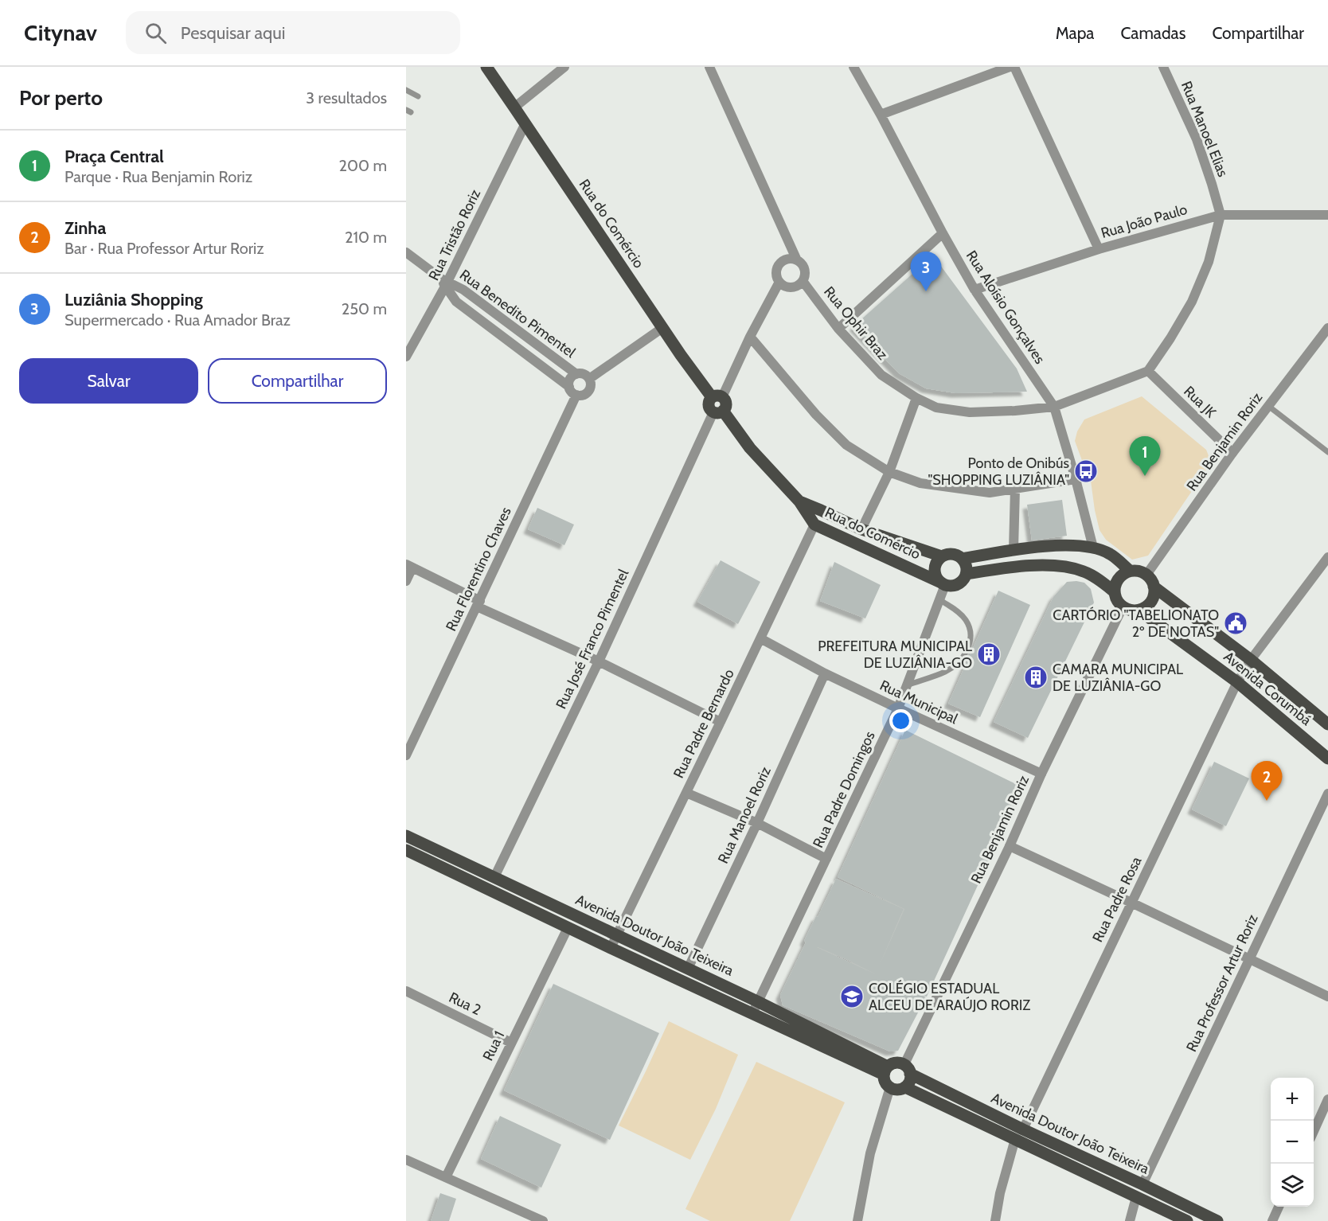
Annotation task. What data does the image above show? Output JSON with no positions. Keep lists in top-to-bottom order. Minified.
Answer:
{"streets":{"main road":["Rua do Comércio","Avenida Corumbá","Avenida Doutor João Teixeira"],"street":["Rua Manoel Elias","Rua João Paulo","Rua Tristão Roriz","Rua Aloísio Gonçalves","Rua Benedito Pimentel","Rua Ophir Braz","Rua JK","Rua Benjamin Roriz","Rua Florentino Chaves","Rua José Franco Pimentel","Rua Municipal","Rua Padre Bernardo","Rua Padre Domingos","Rua Manoel Roriz","Rua Padre Rosa","Rua Professor Artur Roriz","Rua 2","Rua 1"]},"crossings":[["Rua Manoel Elias","Rua João Paulo"],["Rua João Paulo","Rua Aloísio Gonçalves"],["Rua do Comércio","Rua Tristão Roriz"],["Rua do Comércio","Rua José Franco Pimentel"],["Rua do Comércio","Rua Padre Bernardo"],["Rua do Comércio","Rua Padre Domingos"],["Rua Tristão Roriz","Rua Benedito Pimentel"],["Rua Aloísio Gonçalves","Rua Ophir Braz"],["Rua Benedito Pimentel","Rua Florentino Chaves"],["Rua JK","Rua Benjamin Roriz"],["Rua Benjamin Roriz","Avenida Corumbá"],["Rua Benjamin Roriz","Rua Municipal"],["Rua Benjamin Roriz","Avenida Doutor João Teixeira"],["Rua José Franco Pimentel","Avenida Doutor João Teixeira"],["Avenida Corumbá","Rua Padre Rosa"],["Rua Municipal","Rua Padre Bernardo"],["Rua Municipal","Rua Padre Domingos"],["Rua Municipal","Rua Manoel Roriz"],["Rua Padre Bernardo","Avenida Doutor João Teixeira"],["Rua Padre Domingos","Avenida Doutor João Teixeira"],["Rua Manoel Roriz","Avenida Doutor João Teixeira"],["Rua Padre Rosa","Avenida Doutor João Teixeira"],["Avenida Doutor João Teixeira","Rua Professor Artur Roriz"],["Avenida Doutor João Teixeira","Rua 1"],["Rua 2","Rua 1"]],"places":{"bus stop":["Ponto de Onibús \"SHOPPING LUZIÂNIA\""],"public building":["CARTÓRIO \"TABELIONATO 2º DE NOTAS\""],"building":["PREFEITURA MUNICIPAL DE LUZIÂNIA-GO","CAMARA MUNICIPAL DE LUZIÂNIA-GO"],"school or university":["COLÉGIO ESTADUAL ALCEU DE ARAÚJO RORIZ"]},"page":{"header":"Citynav","search":"Pesquisar aqui","nav":["Mapa","Camadas","Compartilhar"],"heading":["Por perto","3 resultados"],"list":[{"mark":"1","name":"Praça Central","note":"Parque · Rua Benjamin Roriz","value":"200 m"},{"mark":"2","name":"Zinha","note":"Bar · Rua Professor Artur Roriz","value":"210 m"},{"mark":"3","name":"Luziânia Shopping","note":"Supermercado · Rua Amador Braz","value":"250 m"}],"pins":["3","1","2"],"buttons":["Salvar","Compartilhar"],"map_buttons":["+","−"]}}
